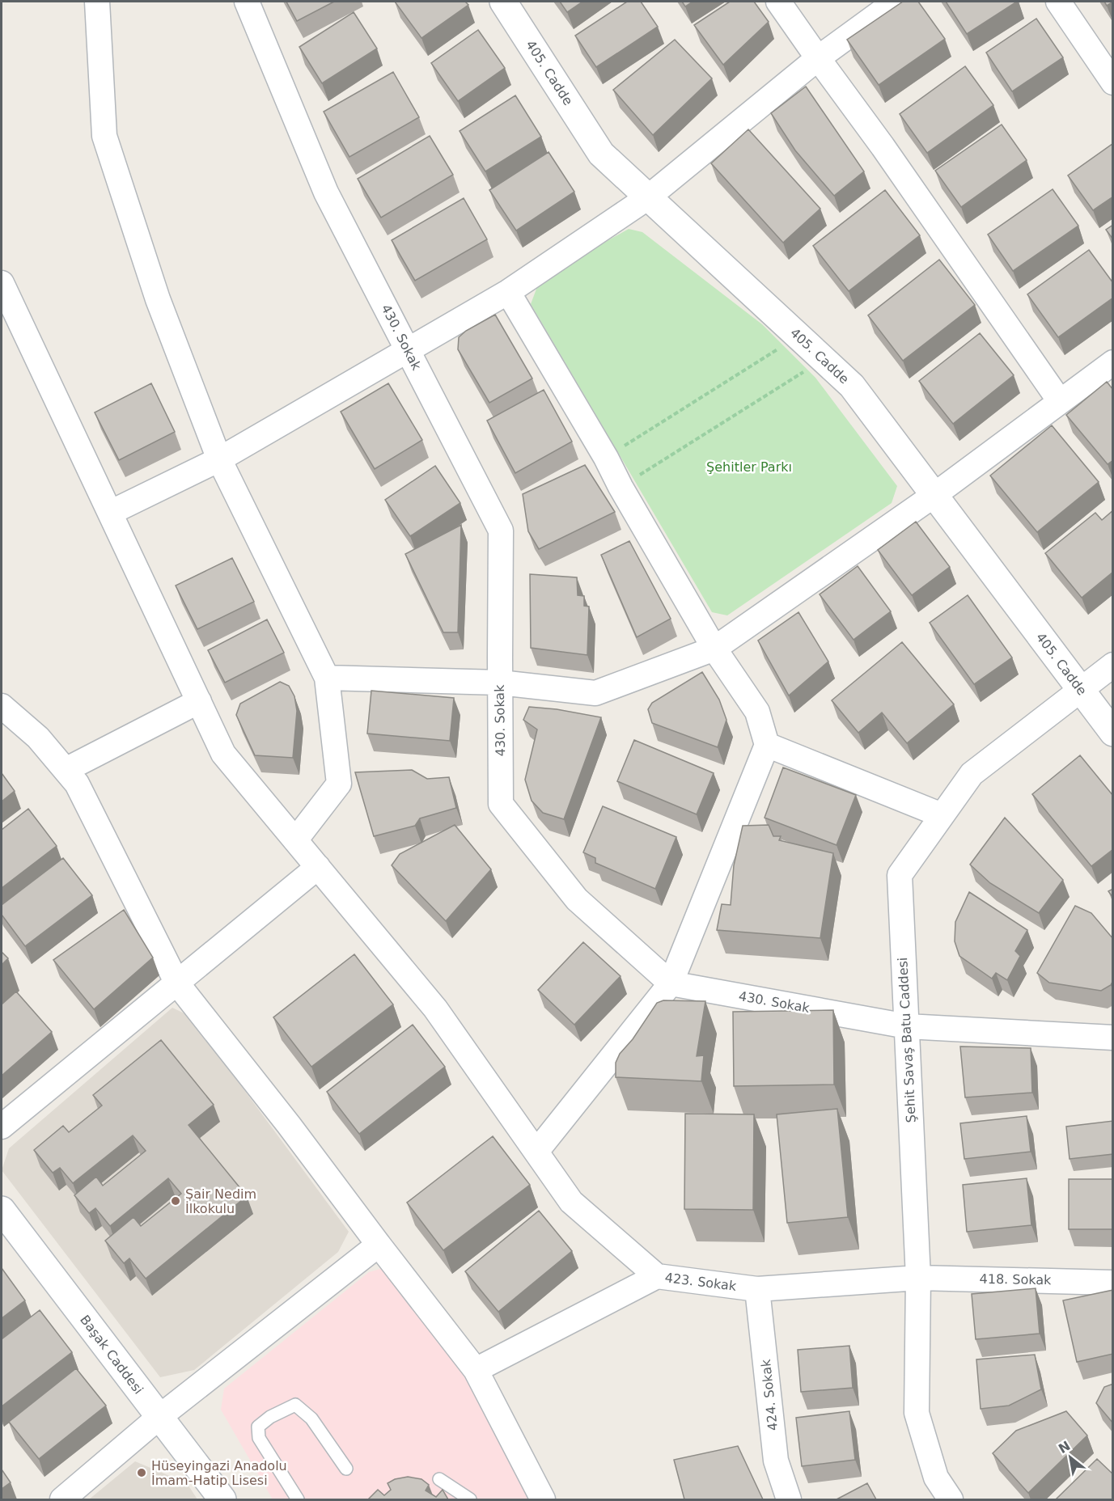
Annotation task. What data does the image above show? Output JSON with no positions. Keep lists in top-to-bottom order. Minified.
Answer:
{"streets":{"street":["405. Cadde","430. Sokak","Şehit Savaş Batu Caddesi","418. Sokak","423. Sokak","Başak Caddesi","424. Sokak"]},"crossings":[["405. Cadde","Şehit Savaş Batu Caddesi"],["430. Sokak","Şehit Savaş Batu Caddesi"],["Şehit Savaş Batu Caddesi","418. Sokak"],["Şehit Savaş Batu Caddesi","423. Sokak"],["418. Sokak","423. Sokak"],["423. Sokak","424. Sokak"]],"parks":["Şehitler Parkı"],"places":["Şair Nedim İlkokulu","Hüseyingazi Anadolu İmam-Hatip Lisesi"],"north":"top left"}
